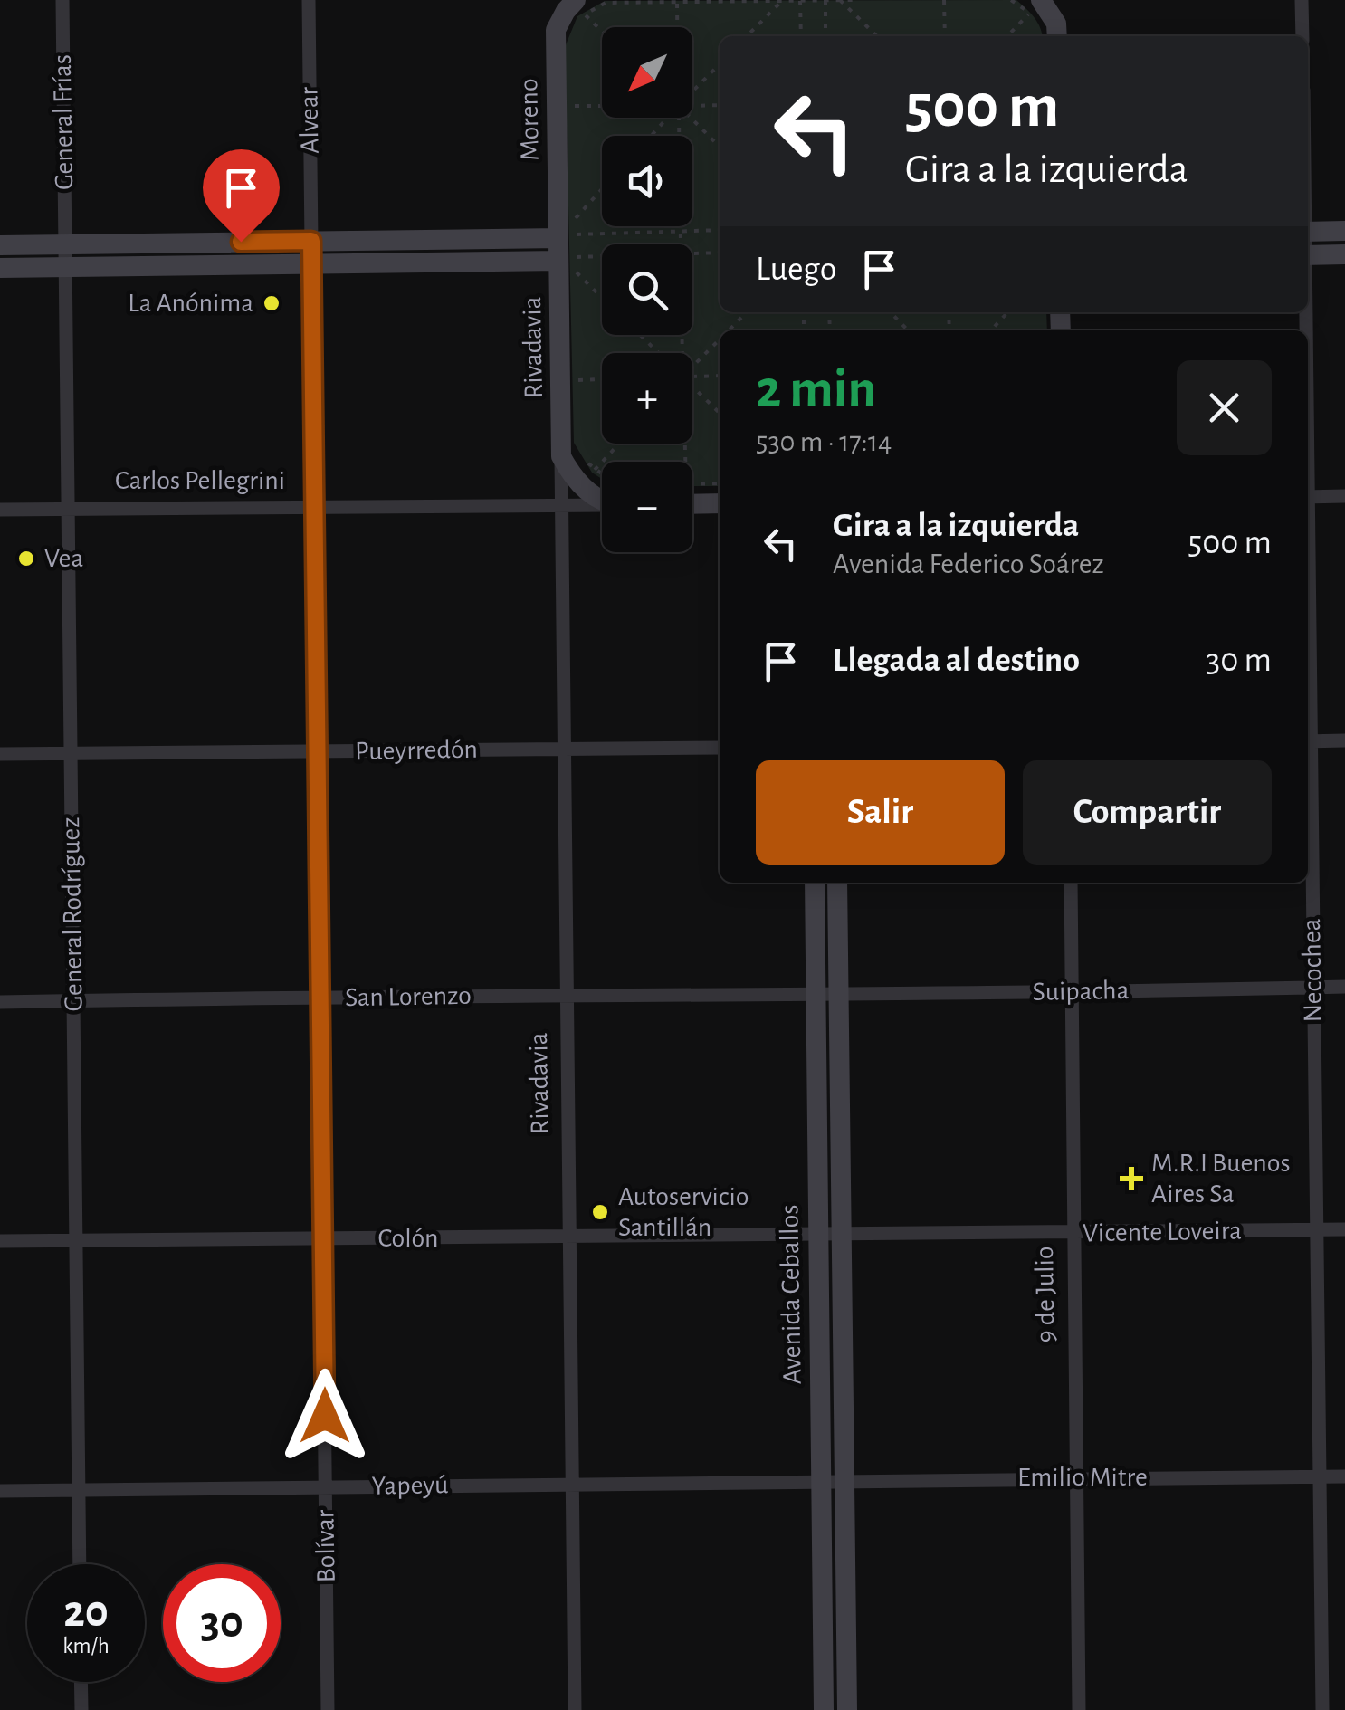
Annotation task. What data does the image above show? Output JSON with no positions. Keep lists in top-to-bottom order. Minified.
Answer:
{"streets":{"main road":["Moreno","Rivadavia","Avenida Ceballos"],"street":["Alvear","General Frías","Carlos Pellegrini","Pueyrredón","General Rodríguez","Necochea","Suipacha","San Lorenzo","Vicente Loveira","Colón","9 de Julio","Emilio Mitre","Yapeyú","Bolívar"]},"crossings":[["Moreno","Rivadavia"],["Alvear","Bolívar"],["General Frías","General Rodríguez"],["Rivadavia","Carlos Pellegrini"],["Rivadavia","Pueyrredón"],["Rivadavia","San Lorenzo"],["Rivadavia","Colón"],["Rivadavia","Yapeyú"],["Carlos Pellegrini","General Rodríguez"],["Carlos Pellegrini","Bolívar"],["Pueyrredón","General Rodríguez"],["Pueyrredón","Bolívar"],["General Rodríguez","San Lorenzo"],["General Rodríguez","Colón"],["General Rodríguez","Yapeyú"],["Necochea","Suipacha"],["Necochea","Vicente Loveira"],["Necochea","Emilio Mitre"],["Suipacha","San Lorenzo"],["Suipacha","Avenida Ceballos"],["Suipacha","9 de Julio"],["San Lorenzo","Avenida Ceballos"],["San Lorenzo","Bolívar"],["Vicente Loveira","Colón"],["Vicente Loveira","Avenida Ceballos"],["Vicente Loveira","9 de Julio"],["Colón","Avenida Ceballos"],["Colón","Bolívar"],["Avenida Ceballos","Emilio Mitre"],["Avenida Ceballos","Yapeyú"],["9 de Julio","Emilio Mitre"],["Emilio Mitre","Yapeyú"],["Yapeyú","Bolívar"]],"places":{"other":["La Anónima","Vea","Autoservicio Santillán"],"health":["M.R.I Buenos Aires Sa"]},"north":"bottom left","page":{"map_buttons":["+","−"],"turn":["500 m","Gira a la izquierda"],"then":"Luego","heading":["2 min","530 m · 17:14"],"list":[{"name":"Gira a la izquierda","note":"Avenida Federico Soárez","value":"500 m"},{"name":"Llegada al destino","value":"30 m"}],"buttons":["Salir","Compartir"],"speed":"20 km/h","limit":"30"}}
